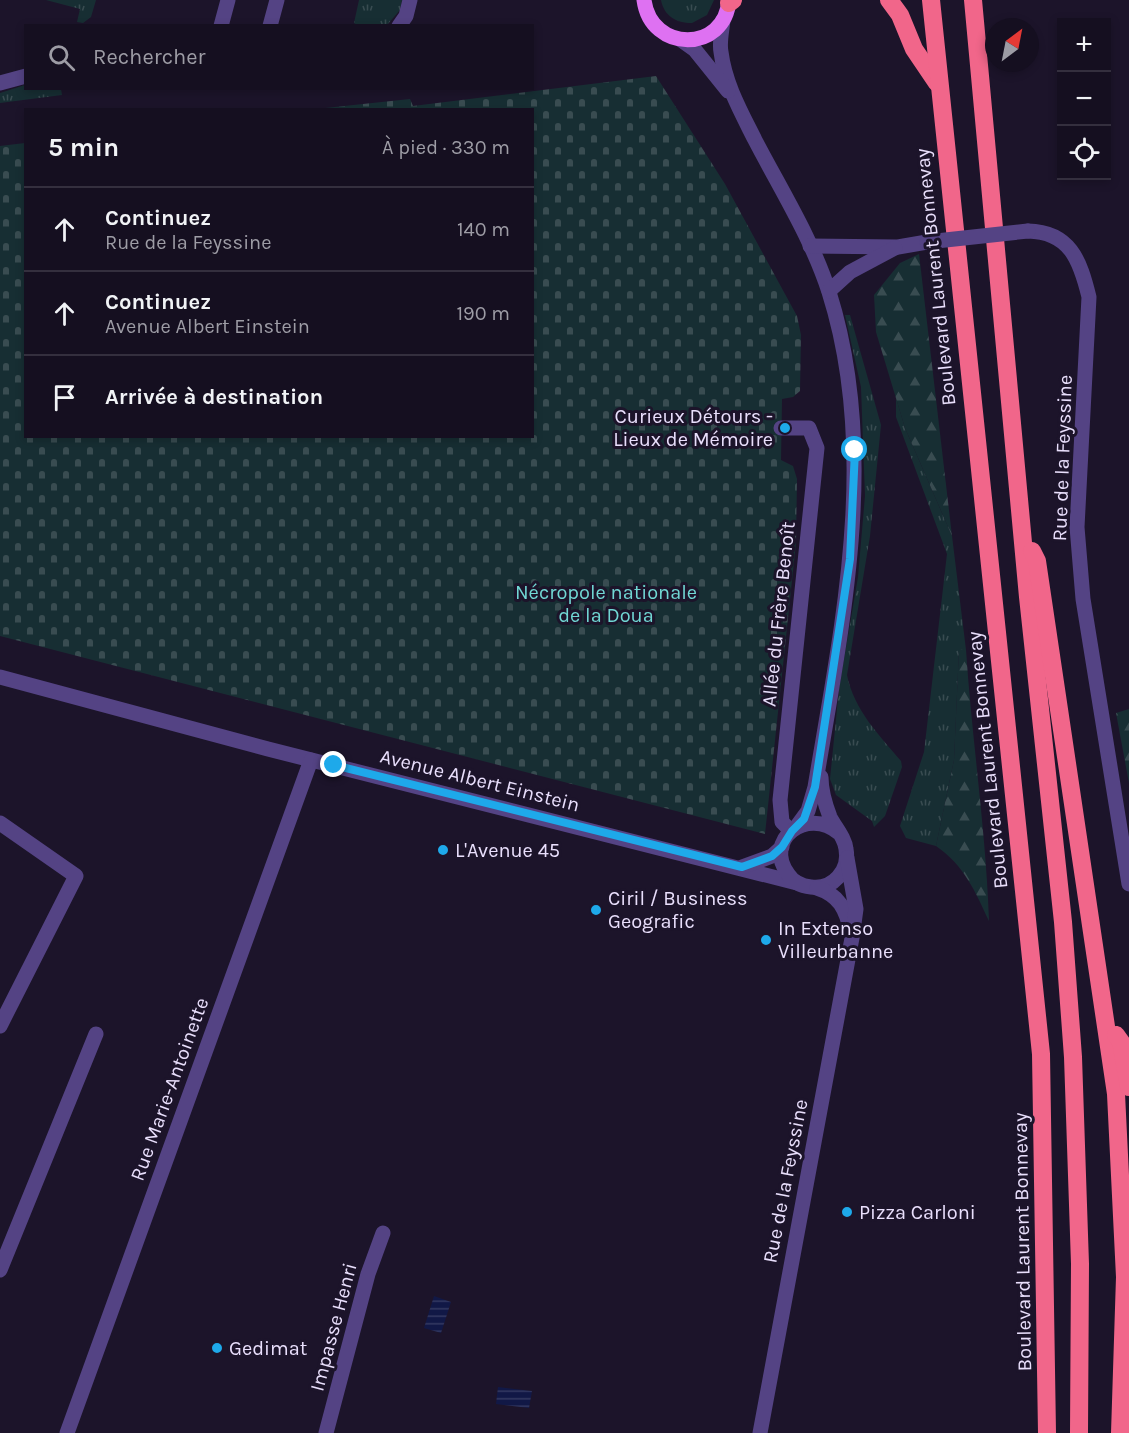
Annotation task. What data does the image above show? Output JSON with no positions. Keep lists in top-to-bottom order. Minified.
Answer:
{"streets":{"highway":["Boulevard Laurent Bonnevay"],"street":["Rue de la Feyssine","Allée du Frère Benoît","Avenue Albert Einstein","Rue Marie-Antoinette","Impasse Henri"]},"crossings":[["Rue de la Feyssine","Allée du Frère Benoît"],["Rue de la Feyssine","Avenue Albert Einstein"],["Allée du Frère Benoît","Avenue Albert Einstein"],["Avenue Albert Einstein","Rue Marie-Antoinette"]],"parks":["Nécropole nationale de la Doua"],"places":["Curieux Détours - Lieux de Mémoire","L'Avenue 45","Ciril / Business Geografic","In Extenso Villeurbanne","Pizza Carloni","Gedimat"],"north":"top right","page":{"map_buttons":["+","−"],"search":"Rechercher","heading":["5 min","À pied · 330 m"],"list":[["Continuez","Rue de la Feyssine","140 m"],["Continuez","Avenue Albert Einstein","190 m"],"Arrivée à destination"]}}
